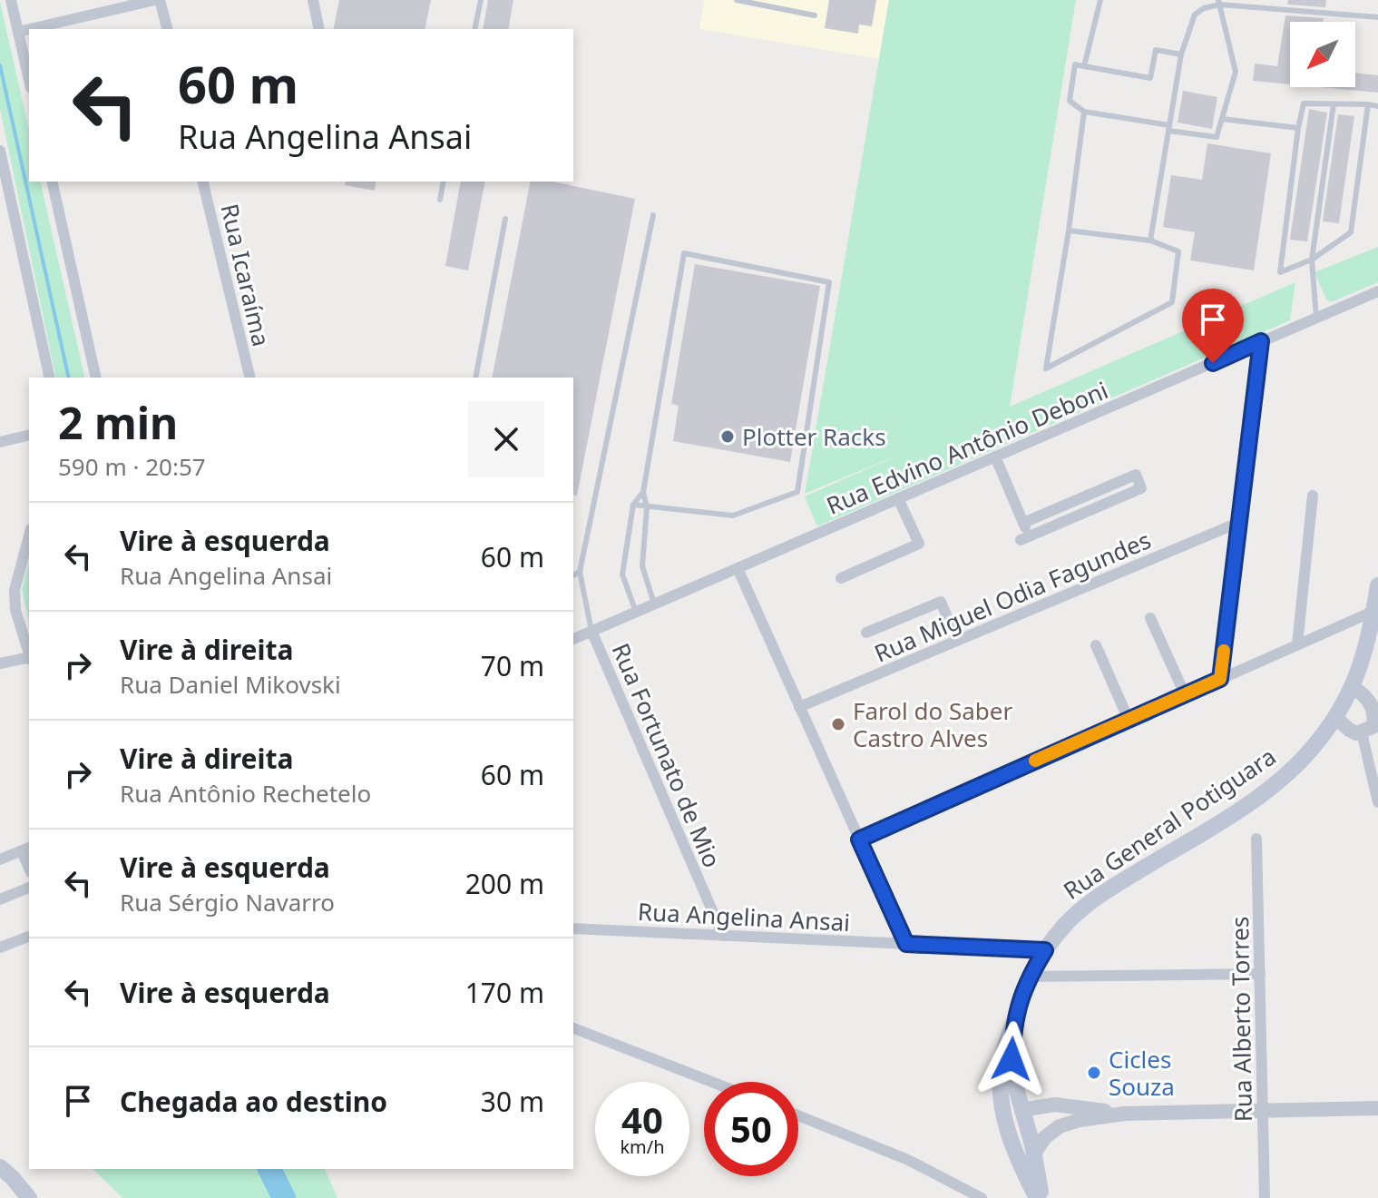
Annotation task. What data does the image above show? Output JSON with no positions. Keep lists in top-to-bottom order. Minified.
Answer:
{"streets":{"main road":["Rua General Potiguara"],"street":["Rua Icaraíma","Rua Edvino Antônio Deboni","Rua Miguel Odia Fagundes","Rua Fortunato de Mio","Rua Angelina Ansai","Rua Alberto Torres"]},"crossings":[["Rua Edvino Antônio Deboni","Rua Fortunato de Mio"],["Rua Fortunato de Mio","Rua Angelina Ansai"],["Rua General Potiguara","Rua Angelina Ansai"]],"places":["Plotter Racks","Farol do Saber Castro Alves","Cicles Souza"],"north":"bottom left","page":{"turn":["60 m","Rua Angelina Ansai"],"heading":["2 min","590 m · 20:57"],"list":[{"name":"Vire à esquerda","note":"Rua Angelina Ansai","value":"60 m"},{"name":"Vire à direita","note":"Rua Daniel Mikovski","value":"70 m"},{"name":"Vire à direita","note":"Rua Antônio Rechetelo","value":"60 m"},{"name":"Vire à esquerda","note":"Rua Sérgio Navarro","value":"200 m"},{"name":"Vire à esquerda","value":"170 m"},{"name":"Chegada ao destino","value":"30 m"}],"speed":"40 km/h","limit":"50"}}
